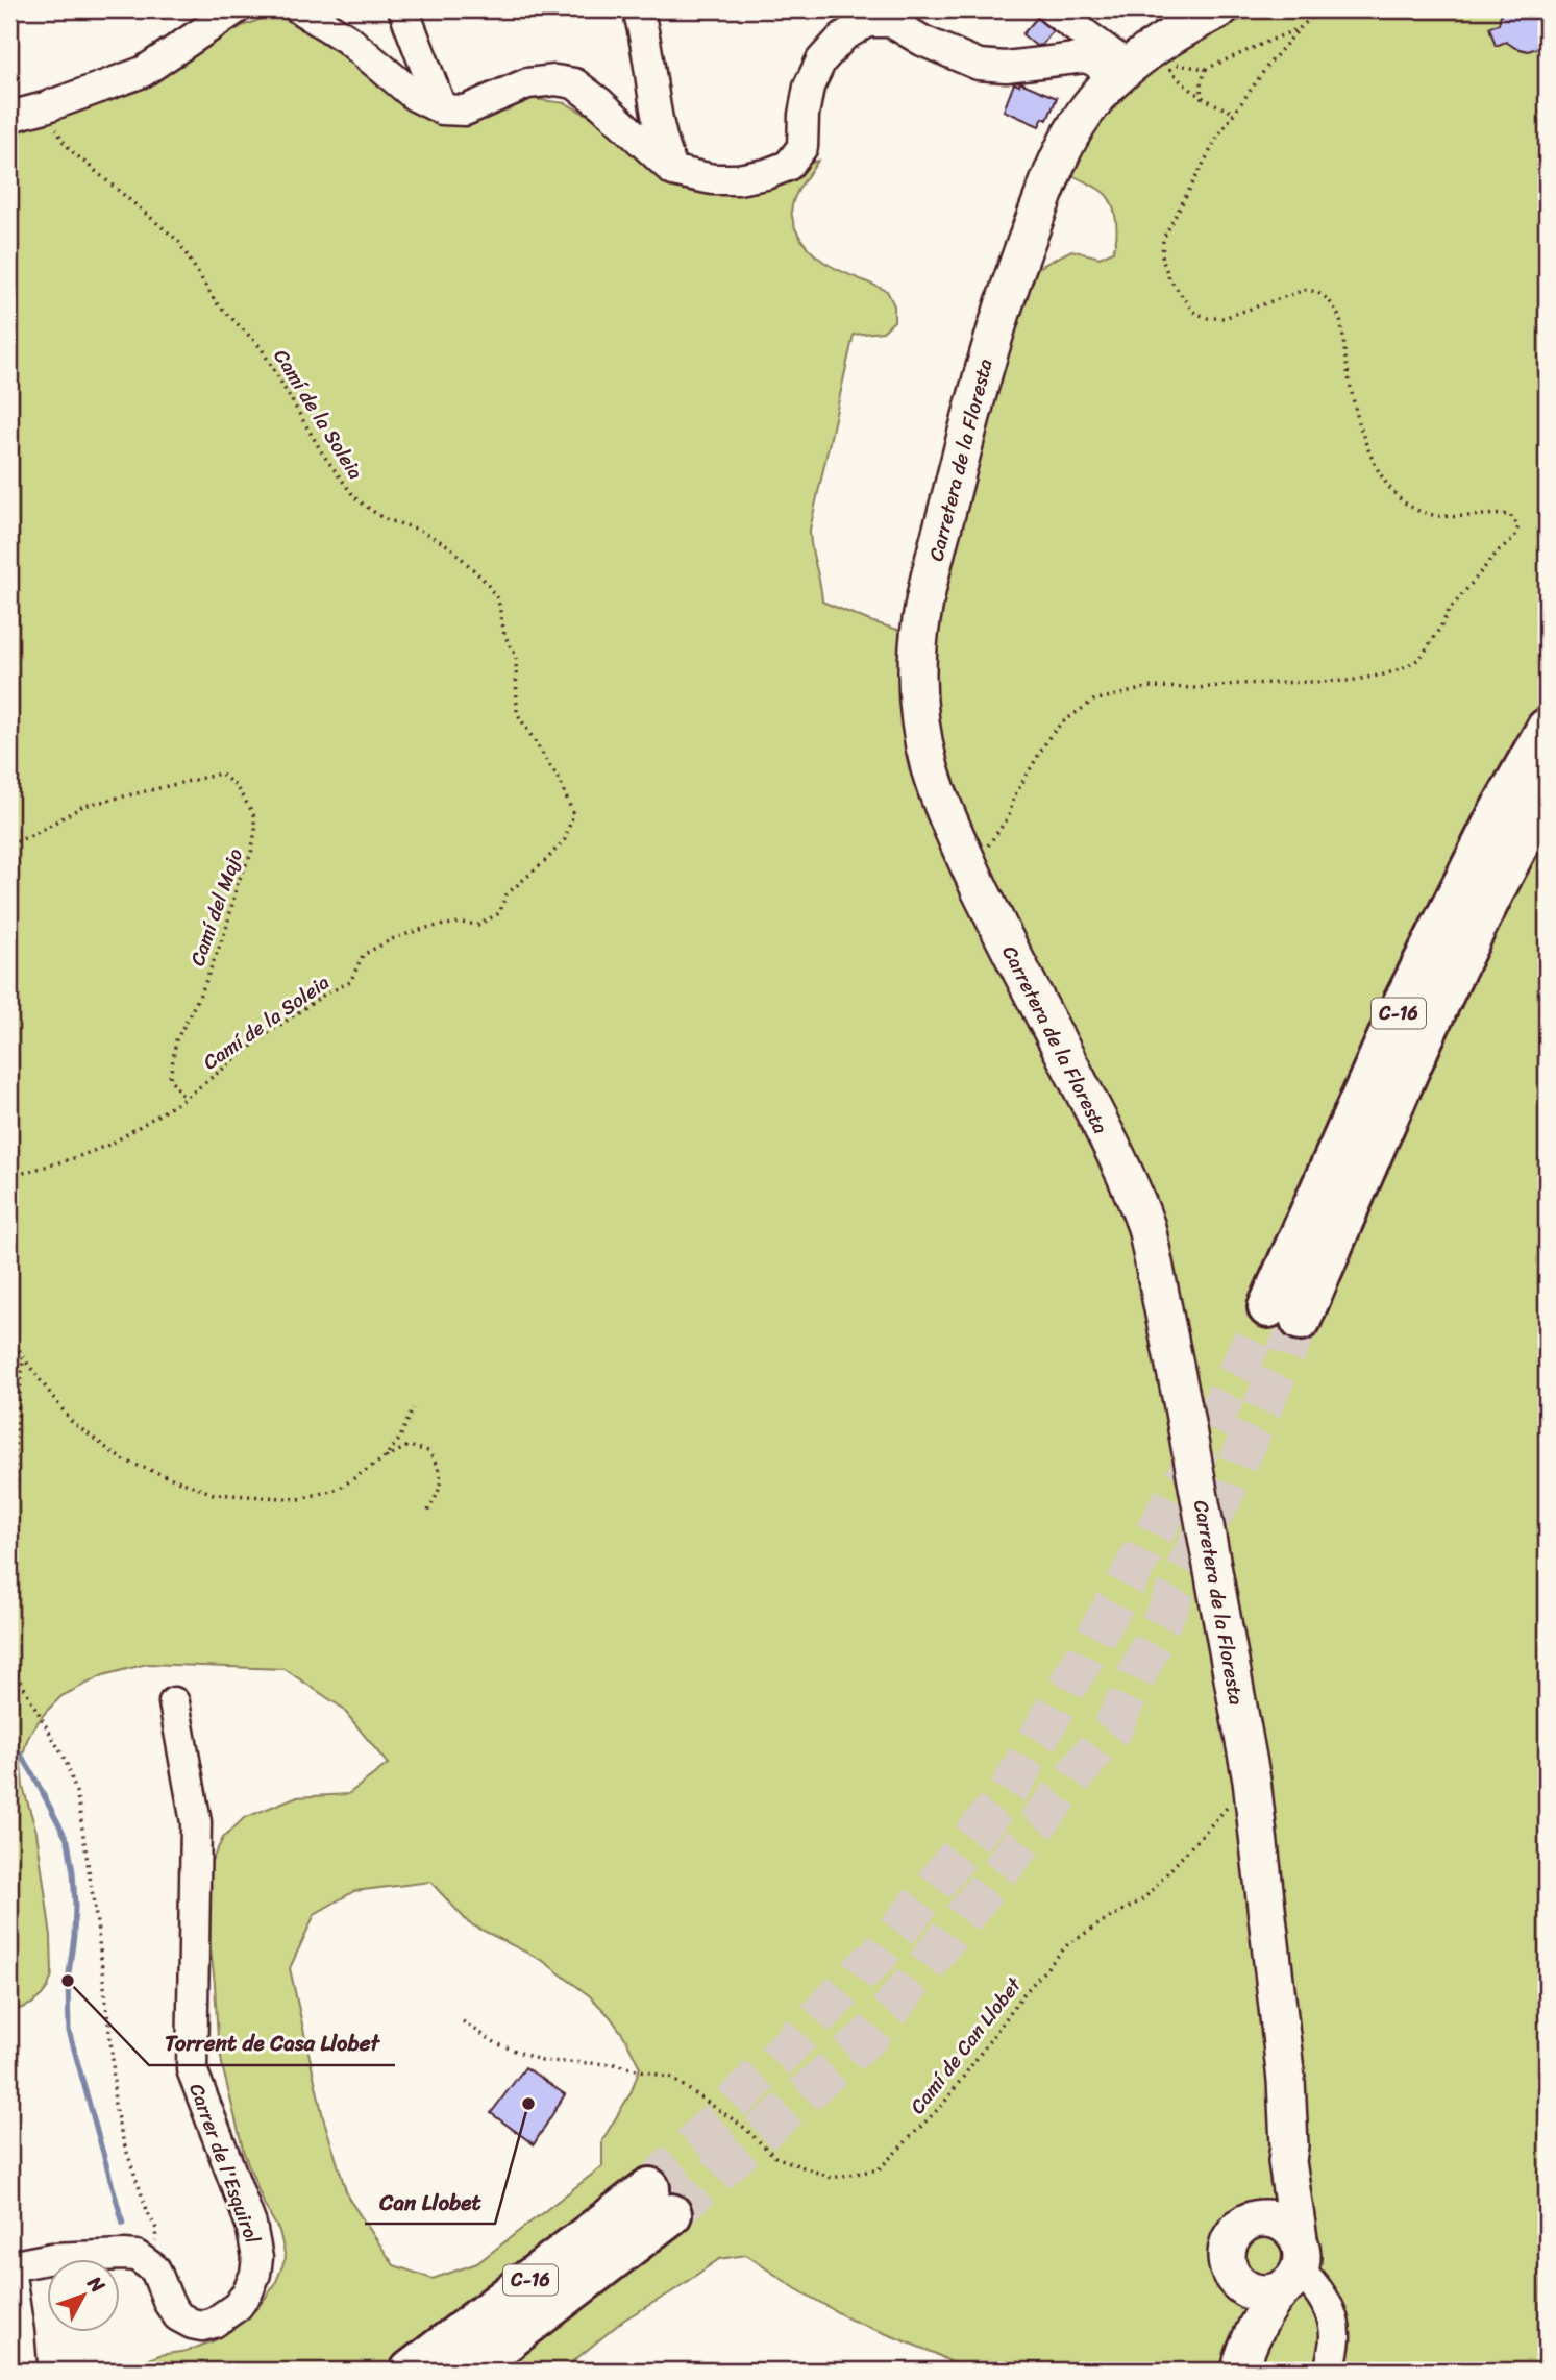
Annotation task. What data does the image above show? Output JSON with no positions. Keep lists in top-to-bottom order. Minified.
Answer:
{"streets":{"highway":["C-16"],"main road":["Carretera de la Floresta"],"street":["Carrer de l'Esquirol"],"path":["Camí de la Soleia","Camí del Majo","Camí de Can Llobet"]},"crossings":[["Camí de la Soleia","Camí del Majo"],["Carretera de la Floresta","Camí de Can Llobet"]],"places":["Torrent de Casa Llobet","Can Llobet"],"north":"top right"}
